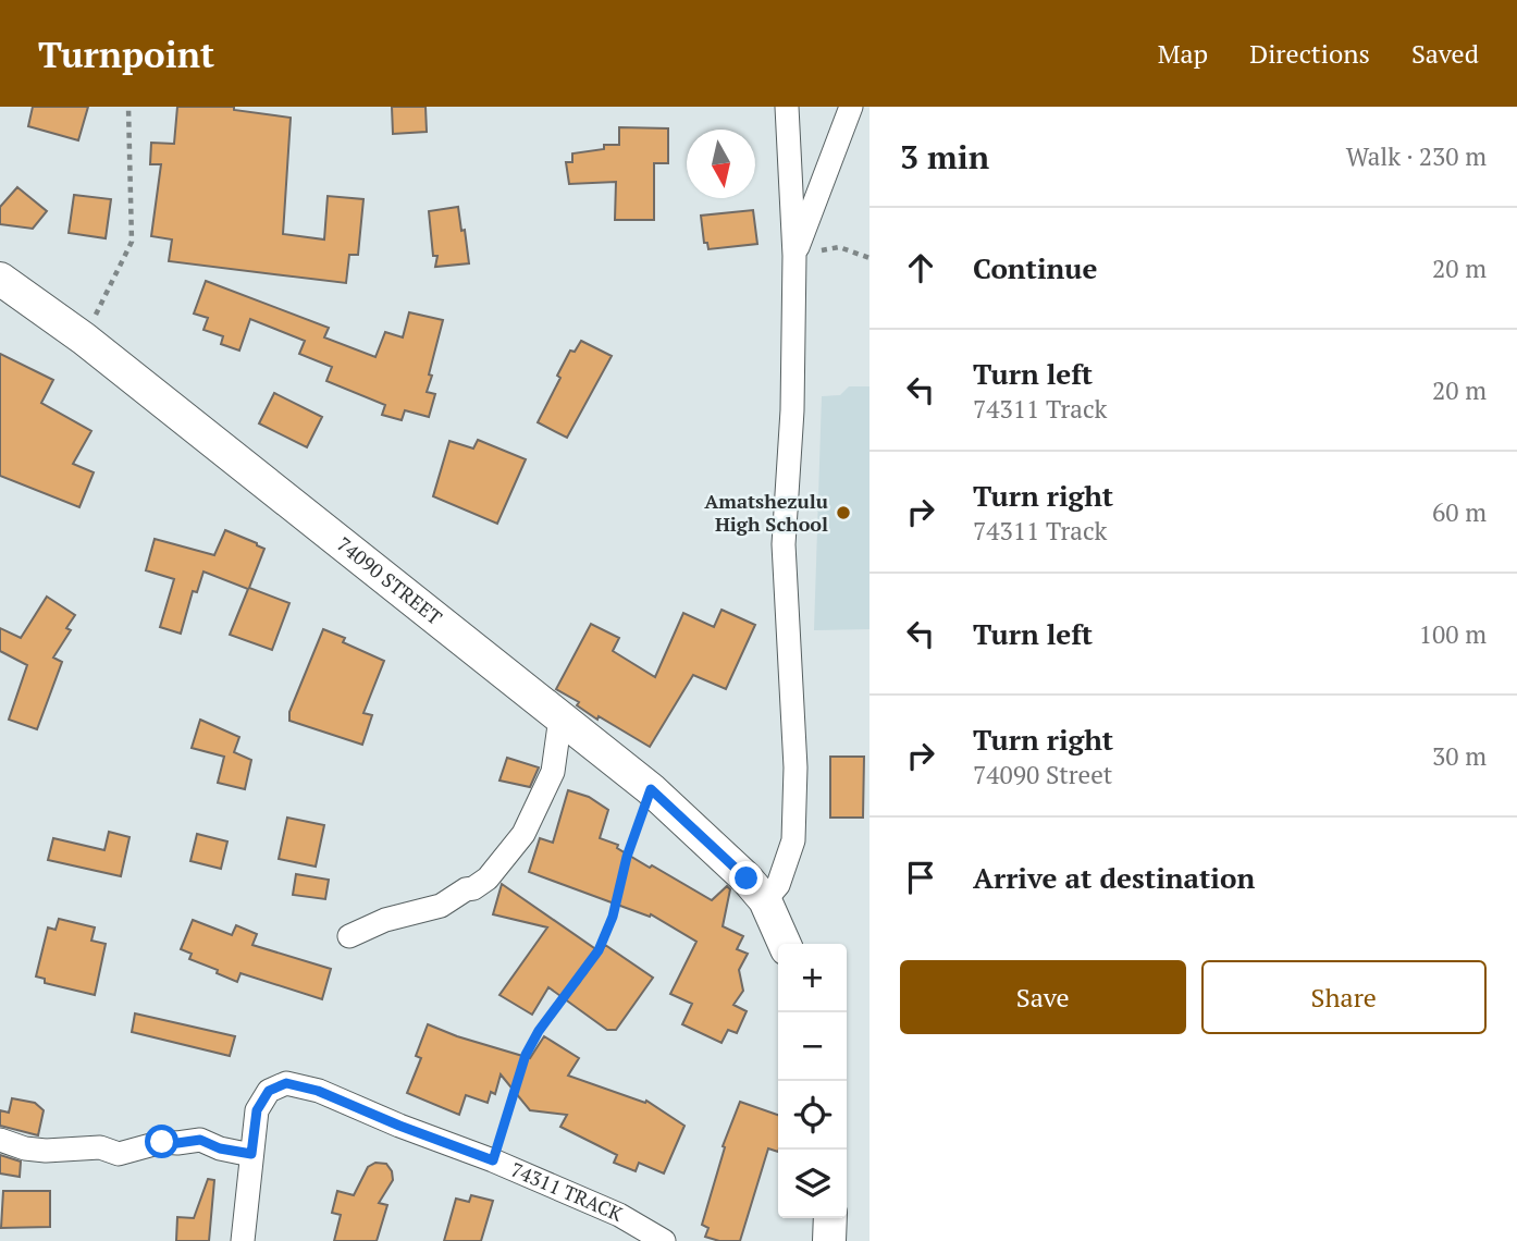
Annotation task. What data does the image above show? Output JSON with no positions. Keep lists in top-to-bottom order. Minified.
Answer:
{"streets":{"street":["74090 STREET","74311 TRACK"]},"places":["Amatshezulu High School"],"north":"bottom","page":{"header":"Turnpoint","nav":["Map","Directions","Saved"],"heading":["3 min","Walk · 230 m"],"list":[["Continue","20 m"],["Turn left","74311 Track","20 m"],["Turn right","74311 Track","60 m"],["Turn left","100 m"],["Turn right","74090 Street","30 m"],"Arrive at destination"],"buttons":["Save","Share"],"map_buttons":["+","−"]}}
